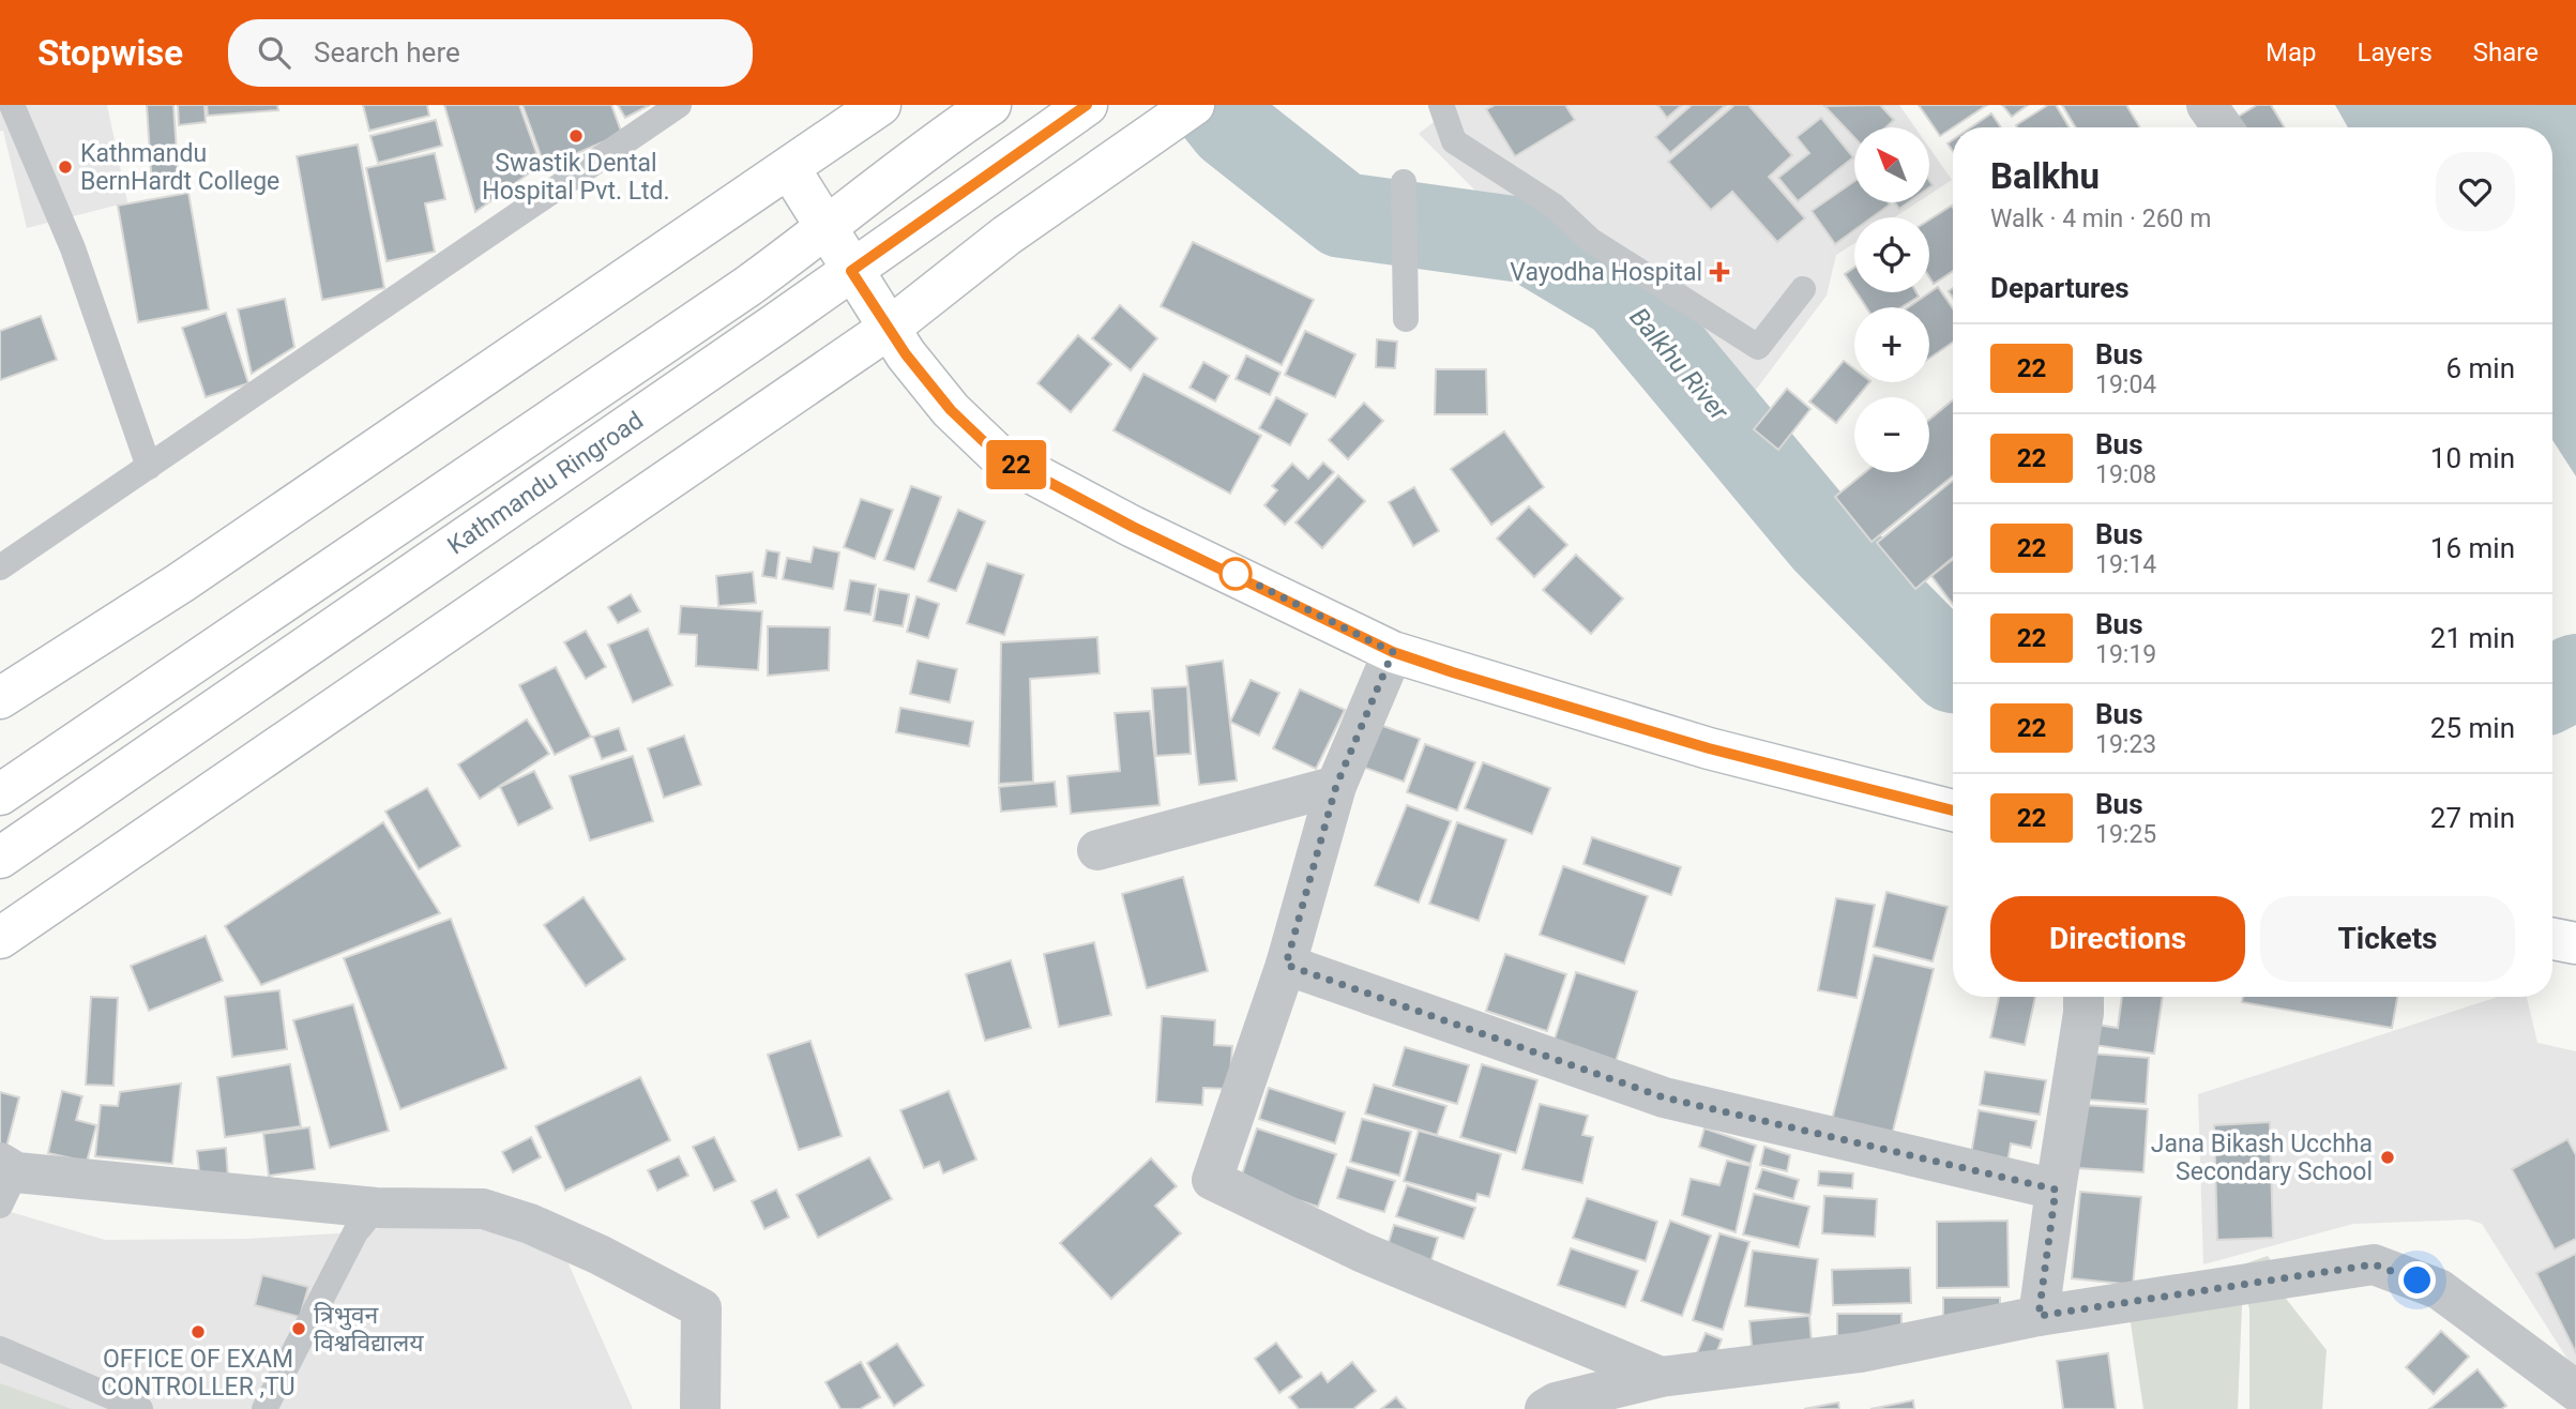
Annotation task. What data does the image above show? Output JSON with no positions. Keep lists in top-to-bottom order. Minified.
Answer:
{"streets":{"main road":["Kathmandu Ringroad"]},"water":["Balkhu River"],"places":{"other":["Swastik Dental Hospital Pvt. Ltd.","Kathmandu BernHardt College","Jana Bikash Ucchha Secondary School","त्रिभुवन विश्वविद्यालय","OFFICE OF EXAM CONTROLLER ,TU"],"health":["Vayodha Hospital"]},"lines":["bus line 22"],"north":"top left","page":{"header":"Stopwise","search":"Search here","nav":["Map","Layers","Share"],"on_map":"22","map_buttons":["+","−"],"heading":[["Balkhu","Walk · 4 min · 260 m"],"Departures"],"list":[{"mark":"22","name":"Bus","note":"19:04","value":"6 min"},{"mark":"22","name":"Bus","note":"19:08","value":"10 min"},{"mark":"22","name":"Bus","note":"19:14","value":"16 min"},{"mark":"22","name":"Bus","note":"19:19","value":"21 min"},{"mark":"22","name":"Bus","note":"19:23","value":"25 min"},{"mark":"22","name":"Bus","note":"19:25","value":"27 min"}],"buttons":["Directions","Tickets"]}}
